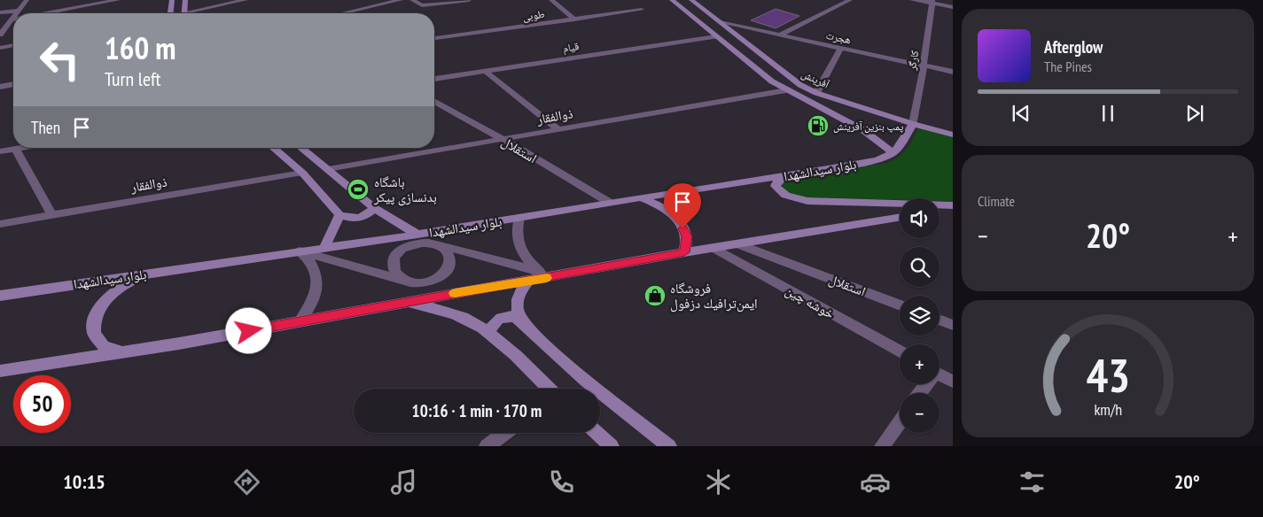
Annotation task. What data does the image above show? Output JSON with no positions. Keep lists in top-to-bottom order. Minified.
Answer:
{"streets":{"main road":["آفرینش","بلوار سیدالشهدا"],"street":["طوبی","هجرت","قیام","کارگر","ذوالفقار","استقلال","خوشه چین"]},"crossings":[["هجرت","کارگر"],["هجرت","آفرینش"],["قیام","آفرینش"],["کارگر","آفرینش"],["آفرینش","ذوالفقار"],["آفرینش","بلوار سیدالشهدا"],["ذوالفقار","استقلال"],["استقلال","بلوار سیدالشهدا"]],"places":{"fuel station":["پمپ بنزین آفرینش"],"sports":["باشگاه بدنسازی پیکر"],"shop":["فروشگاه ايمن‌ترافيك دزفول"]},"page":{"turn":["160 m","Turn left"],"song":["Afterglow","The Pines"],"then":"Then","tile":"Climate","map_buttons":["+","−"],"heat":["−","20°","+"],"limit":"50","trip":"10:16 · 1 min · 170 m","tabs":["10:15","20°"],"gauge":["43","km/h"]}}
